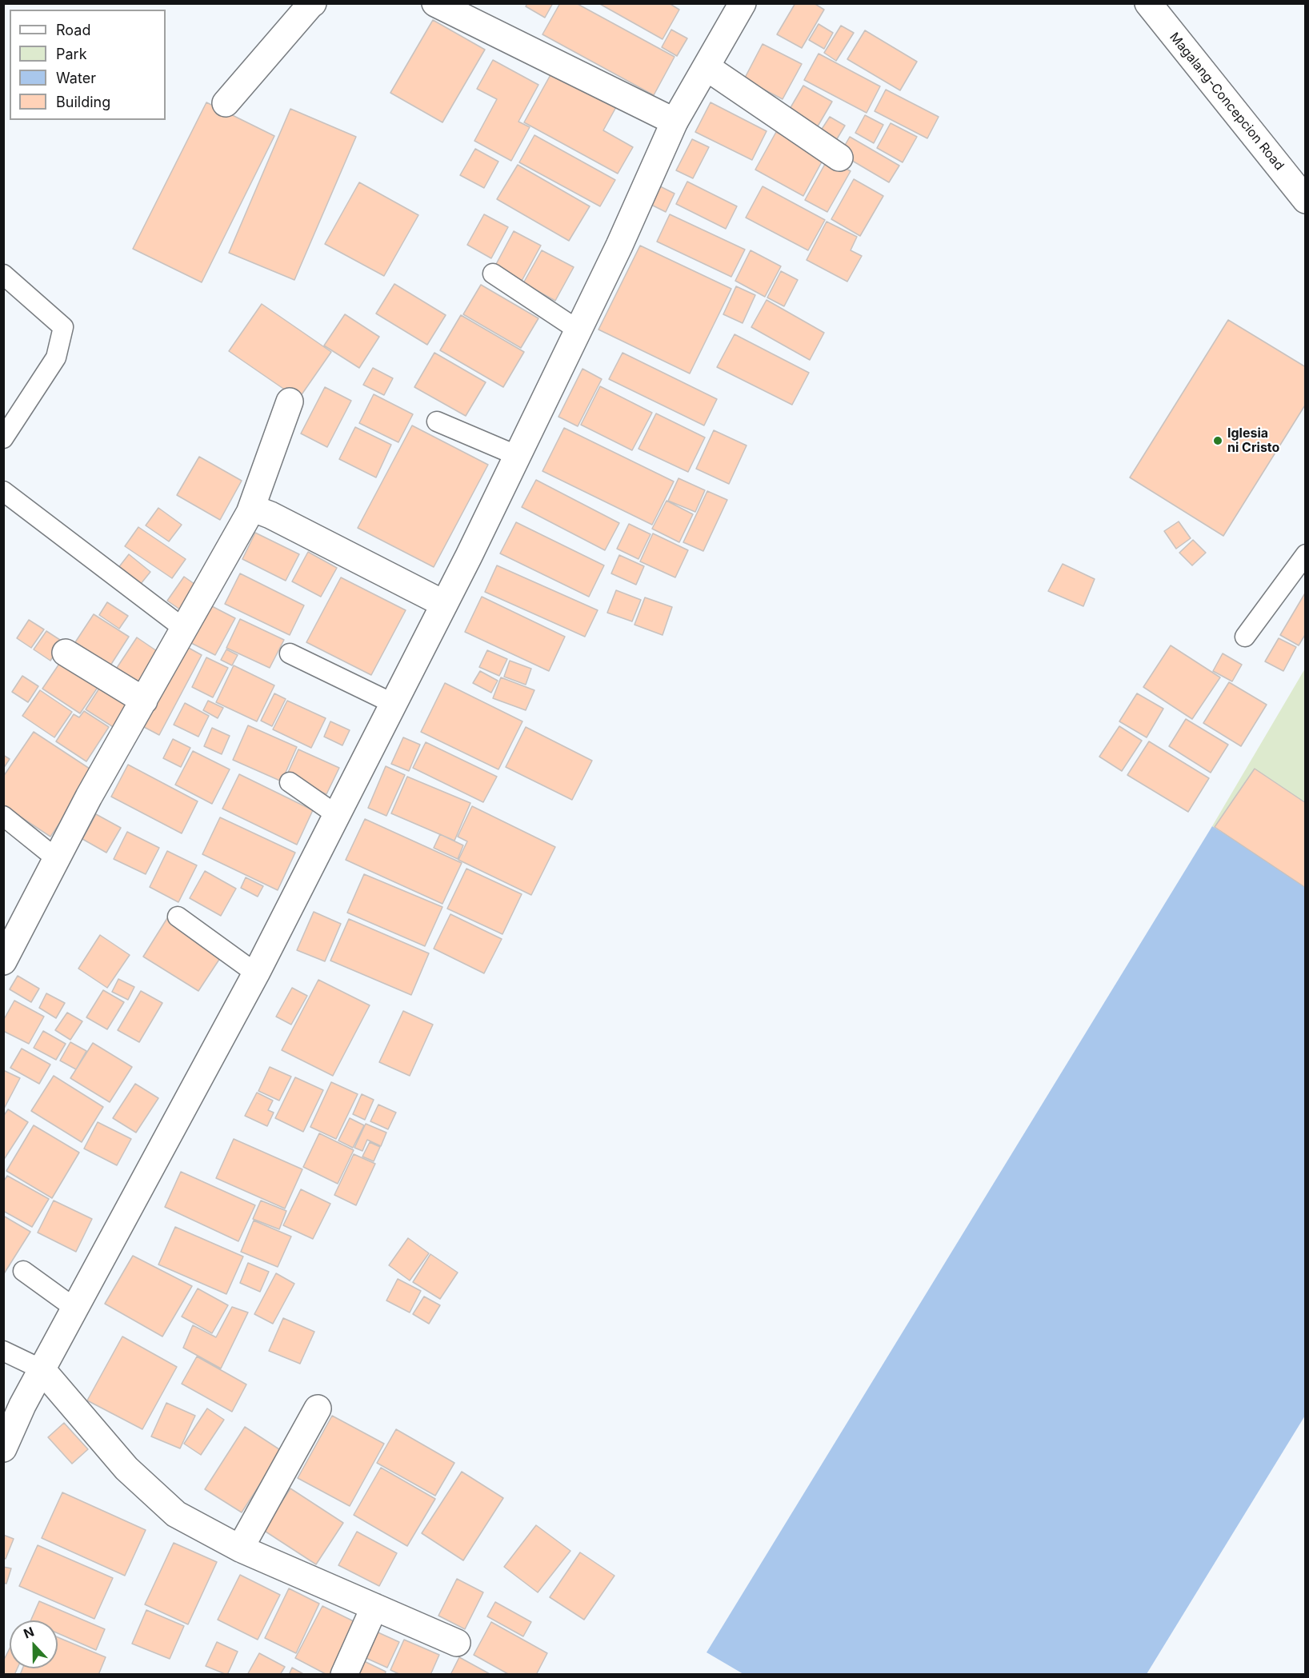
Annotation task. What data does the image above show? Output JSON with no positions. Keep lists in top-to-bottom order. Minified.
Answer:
{"streets":{"street":["Magalang-Concepcion Road"]},"places":["Iglesia ni Cristo"],"legend":["Road","Park","Water","Building"],"north":"top"}
